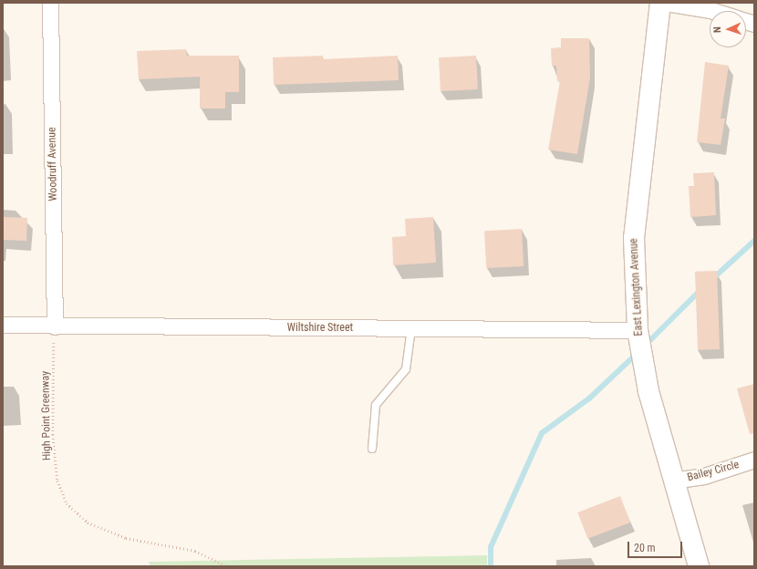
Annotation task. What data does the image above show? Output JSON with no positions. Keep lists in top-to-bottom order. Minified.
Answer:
{"streets":{"main road":["East Lexington Avenue"],"street":["Woodruff Avenue","Wiltshire Street","Bailey Circle"],"path":["High Point Greenway"]},"crossings":[["Woodruff Avenue","Wiltshire Street"],["Woodruff Avenue","High Point Greenway"],["East Lexington Avenue","Wiltshire Street"],["East Lexington Avenue","Bailey Circle"],["Wiltshire Street","High Point Greenway"]],"scale_bar":"20 m","north":"left"}
